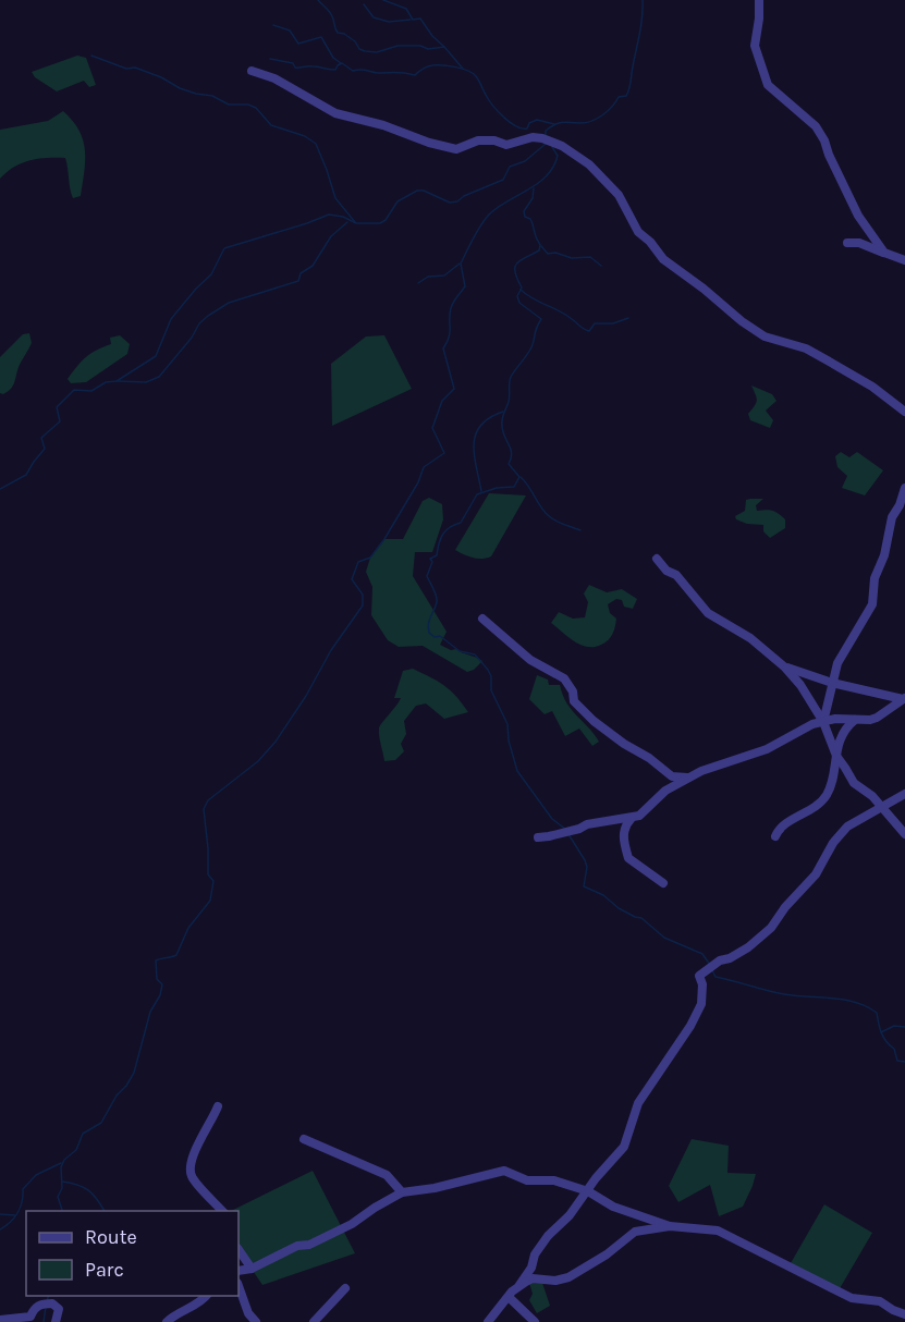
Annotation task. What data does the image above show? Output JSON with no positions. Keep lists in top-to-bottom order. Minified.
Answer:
{"legend":["Route","Parc"]}
